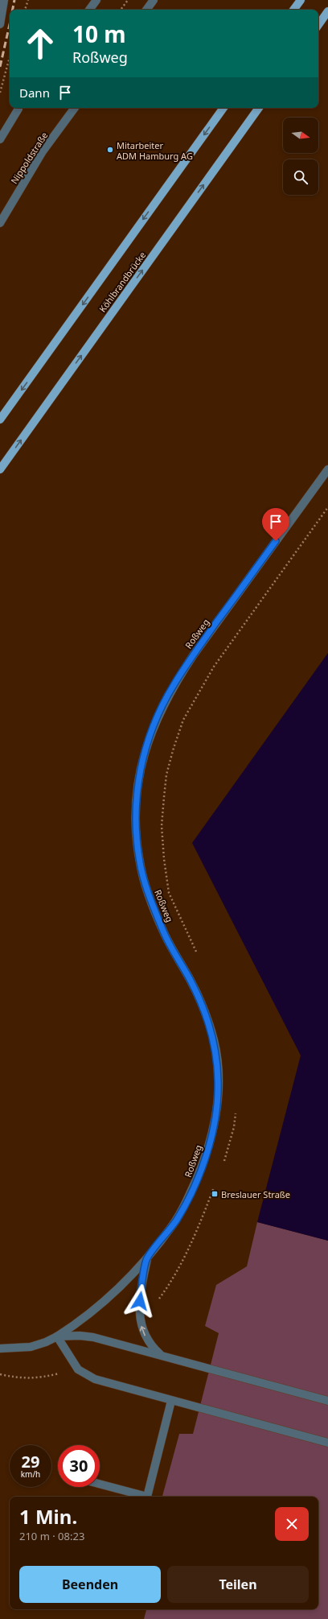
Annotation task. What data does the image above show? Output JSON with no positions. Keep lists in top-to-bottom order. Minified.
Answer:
{"streets":{"main road":["Köhlbrandbrücke"],"street":["Nippoldstraße","Roßweg"]},"places":{"other":["Mitarbeiter ADM Hamburg AG"],"transit":["Breslauer Straße"]},"north":"right","page":{"turn":["10 m","Roßweg"],"then":"Dann","speed":"29 km/h","limit":"30","heading":["1 Min.","210 m · 08:23"],"buttons":["Beenden","Teilen"]}}
